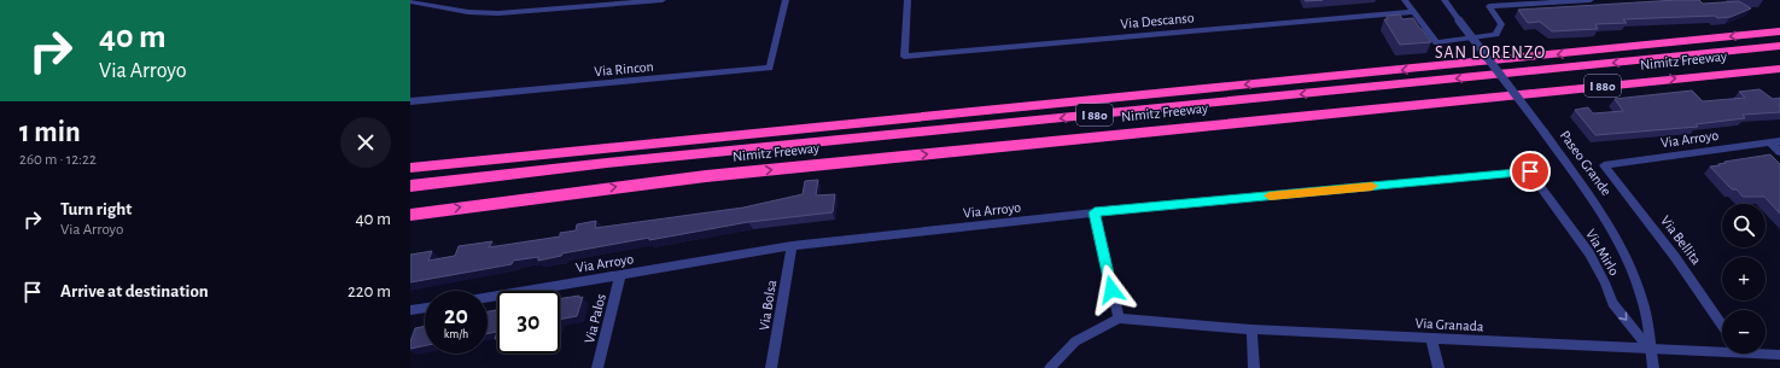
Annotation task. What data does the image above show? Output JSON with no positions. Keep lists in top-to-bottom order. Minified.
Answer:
{"streets":{"highway":["Nimitz Freeway","I 880"],"street":["Via Descanso","Via Rincon","Via Arroyo","Paseo Grande","Via Bellita","Via Mirlo","Via Bolsa","Via Palos","Via Granada"]},"crossings":[["Via Arroyo","Via Bellita"],["Via Arroyo","Via Mirlo"],["Via Arroyo","Via Bolsa"],["Via Arroyo","Via Palos"],["Paseo Grande","Via Mirlo"],["Paseo Grande","Via Granada"],["Via Mirlo","Via Granada"]],"one_way":["Via Mirlo"],"districts":["SAN LORENZO"],"page":{"turn":["40 m","Via Arroyo"],"heading":["1 min","260 m · 12:22"],"list":[{"name":"Turn right","note":"Via Arroyo","value":"40 m"},{"name":"Arrive at destination","value":"220 m"}],"map_buttons":["+","−"],"speed":"20 km/h","limit":"30"}}
